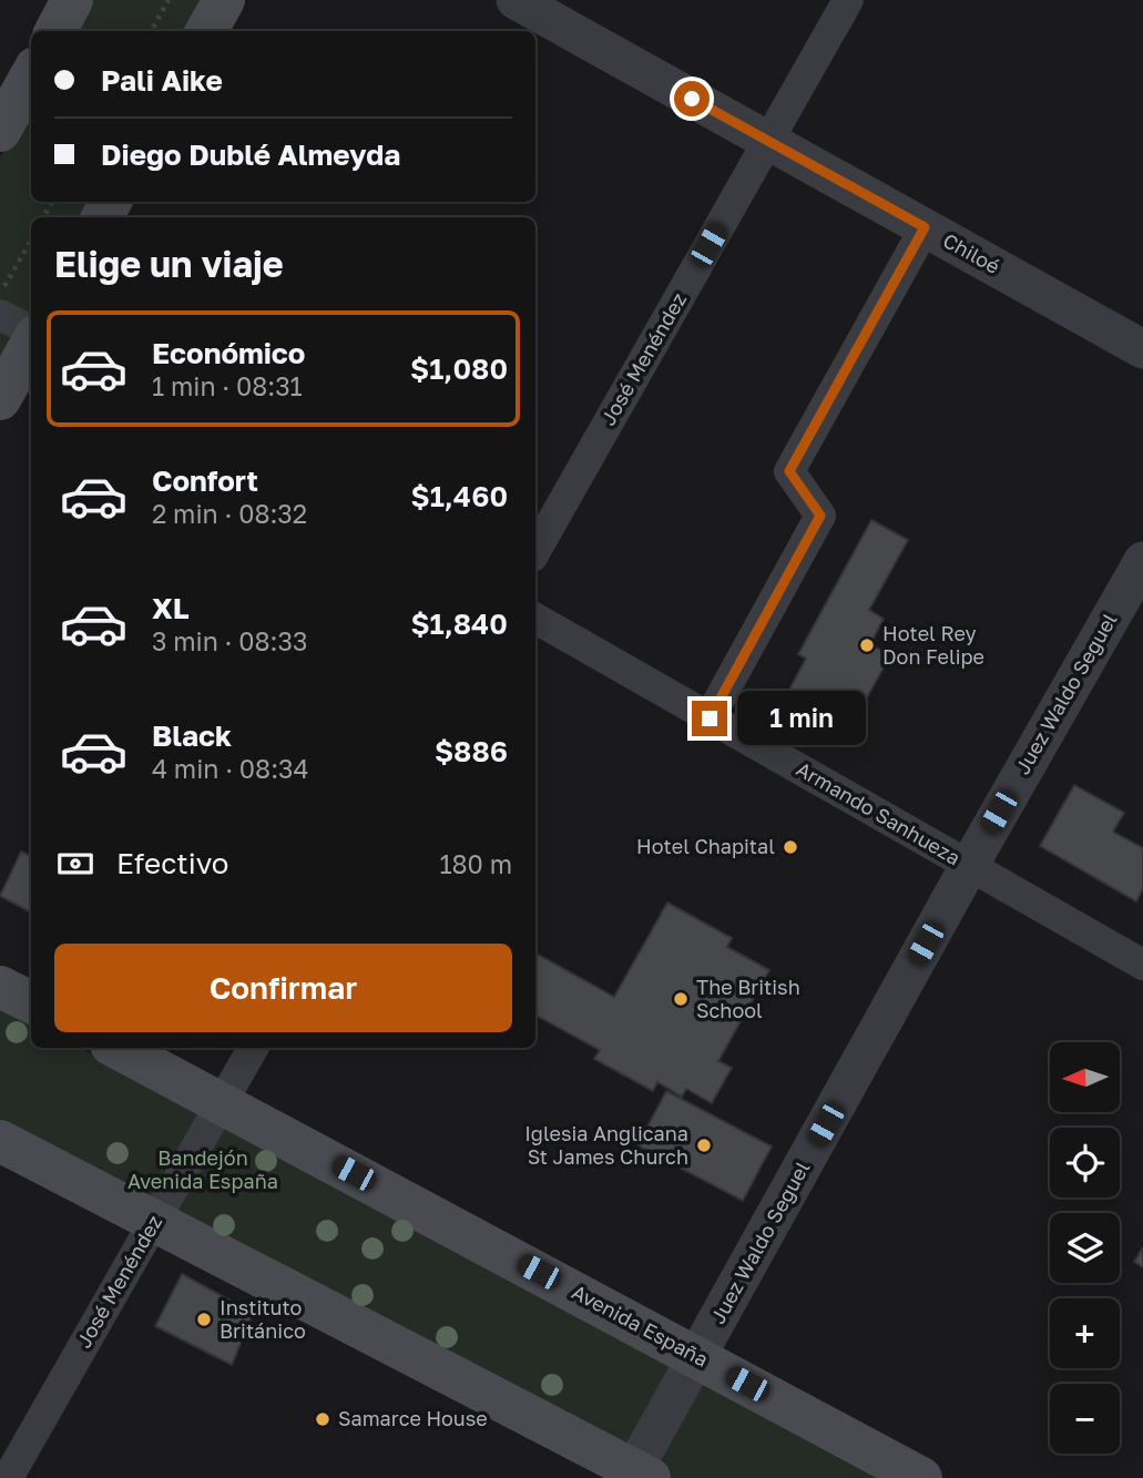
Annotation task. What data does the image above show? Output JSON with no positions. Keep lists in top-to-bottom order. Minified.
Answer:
{"streets":{"main road":["Avenida España"],"street":["Chiloé","José Menéndez","Juez Waldo Seguel","Armando Sanhueza"]},"crossings":[["Chiloé","José Menéndez"],["José Menéndez","Avenida España"],["Juez Waldo Seguel","Armando Sanhueza"],["Juez Waldo Seguel","Avenida España"]],"parks":["Bandejón Avenida España"],"places":["Hotel Rey Don Felipe","Hotel Chapital","The British School","Iglesia Anglicana St James Church","Instituto Británico","Samarce House"],"north":"left","page":{"banner":["Pali Aike","Diego Dublé Almeyda"],"heading":"Elige un viaje","list":[{"name":"Económico","note":"1 min · 08:31","value":"$1,080"},{"name":"Confort","note":"2 min · 08:32","value":"$1,460"},{"name":"XL","note":"3 min · 08:33","value":"$1,840"},{"name":"Black","note":"4 min · 08:34","value":"$886"}],"bubble":"1 min","pay":["Efectivo","180 m"],"buttons":"Confirmar","map_buttons":["+","−"]}}
